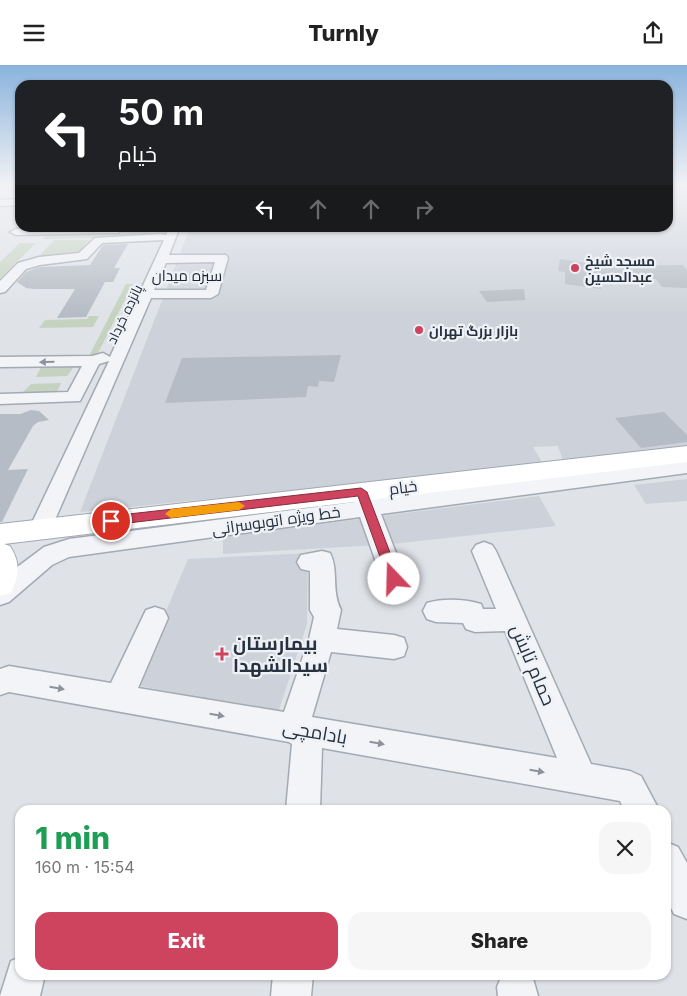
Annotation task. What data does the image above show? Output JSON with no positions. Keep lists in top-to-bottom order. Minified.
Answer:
{"streets":{"main road":["خیام"],"street":["پانزده خرداد","خط ویژه اتوبوسرانی","حمام تابش","بادامچی"]},"crossings":[["پانزده خرداد","خیام"],["خیام","خط ویژه اتوبوسرانی"],["حمام تابش","بادامچی"]],"one_way":["بادامچی"],"districts":["سبزه میدان"],"places":{"other":["مسجد شیخ عبدالحسین","بازار بزرگ تهران"],"health":["بیمارستان سیدالشهدا"]},"page":{"header":"Turnly","turn":["50 m","خیام"],"heading":["1 min","160 m · 15:54"],"buttons":["Exit","Share"]}}
